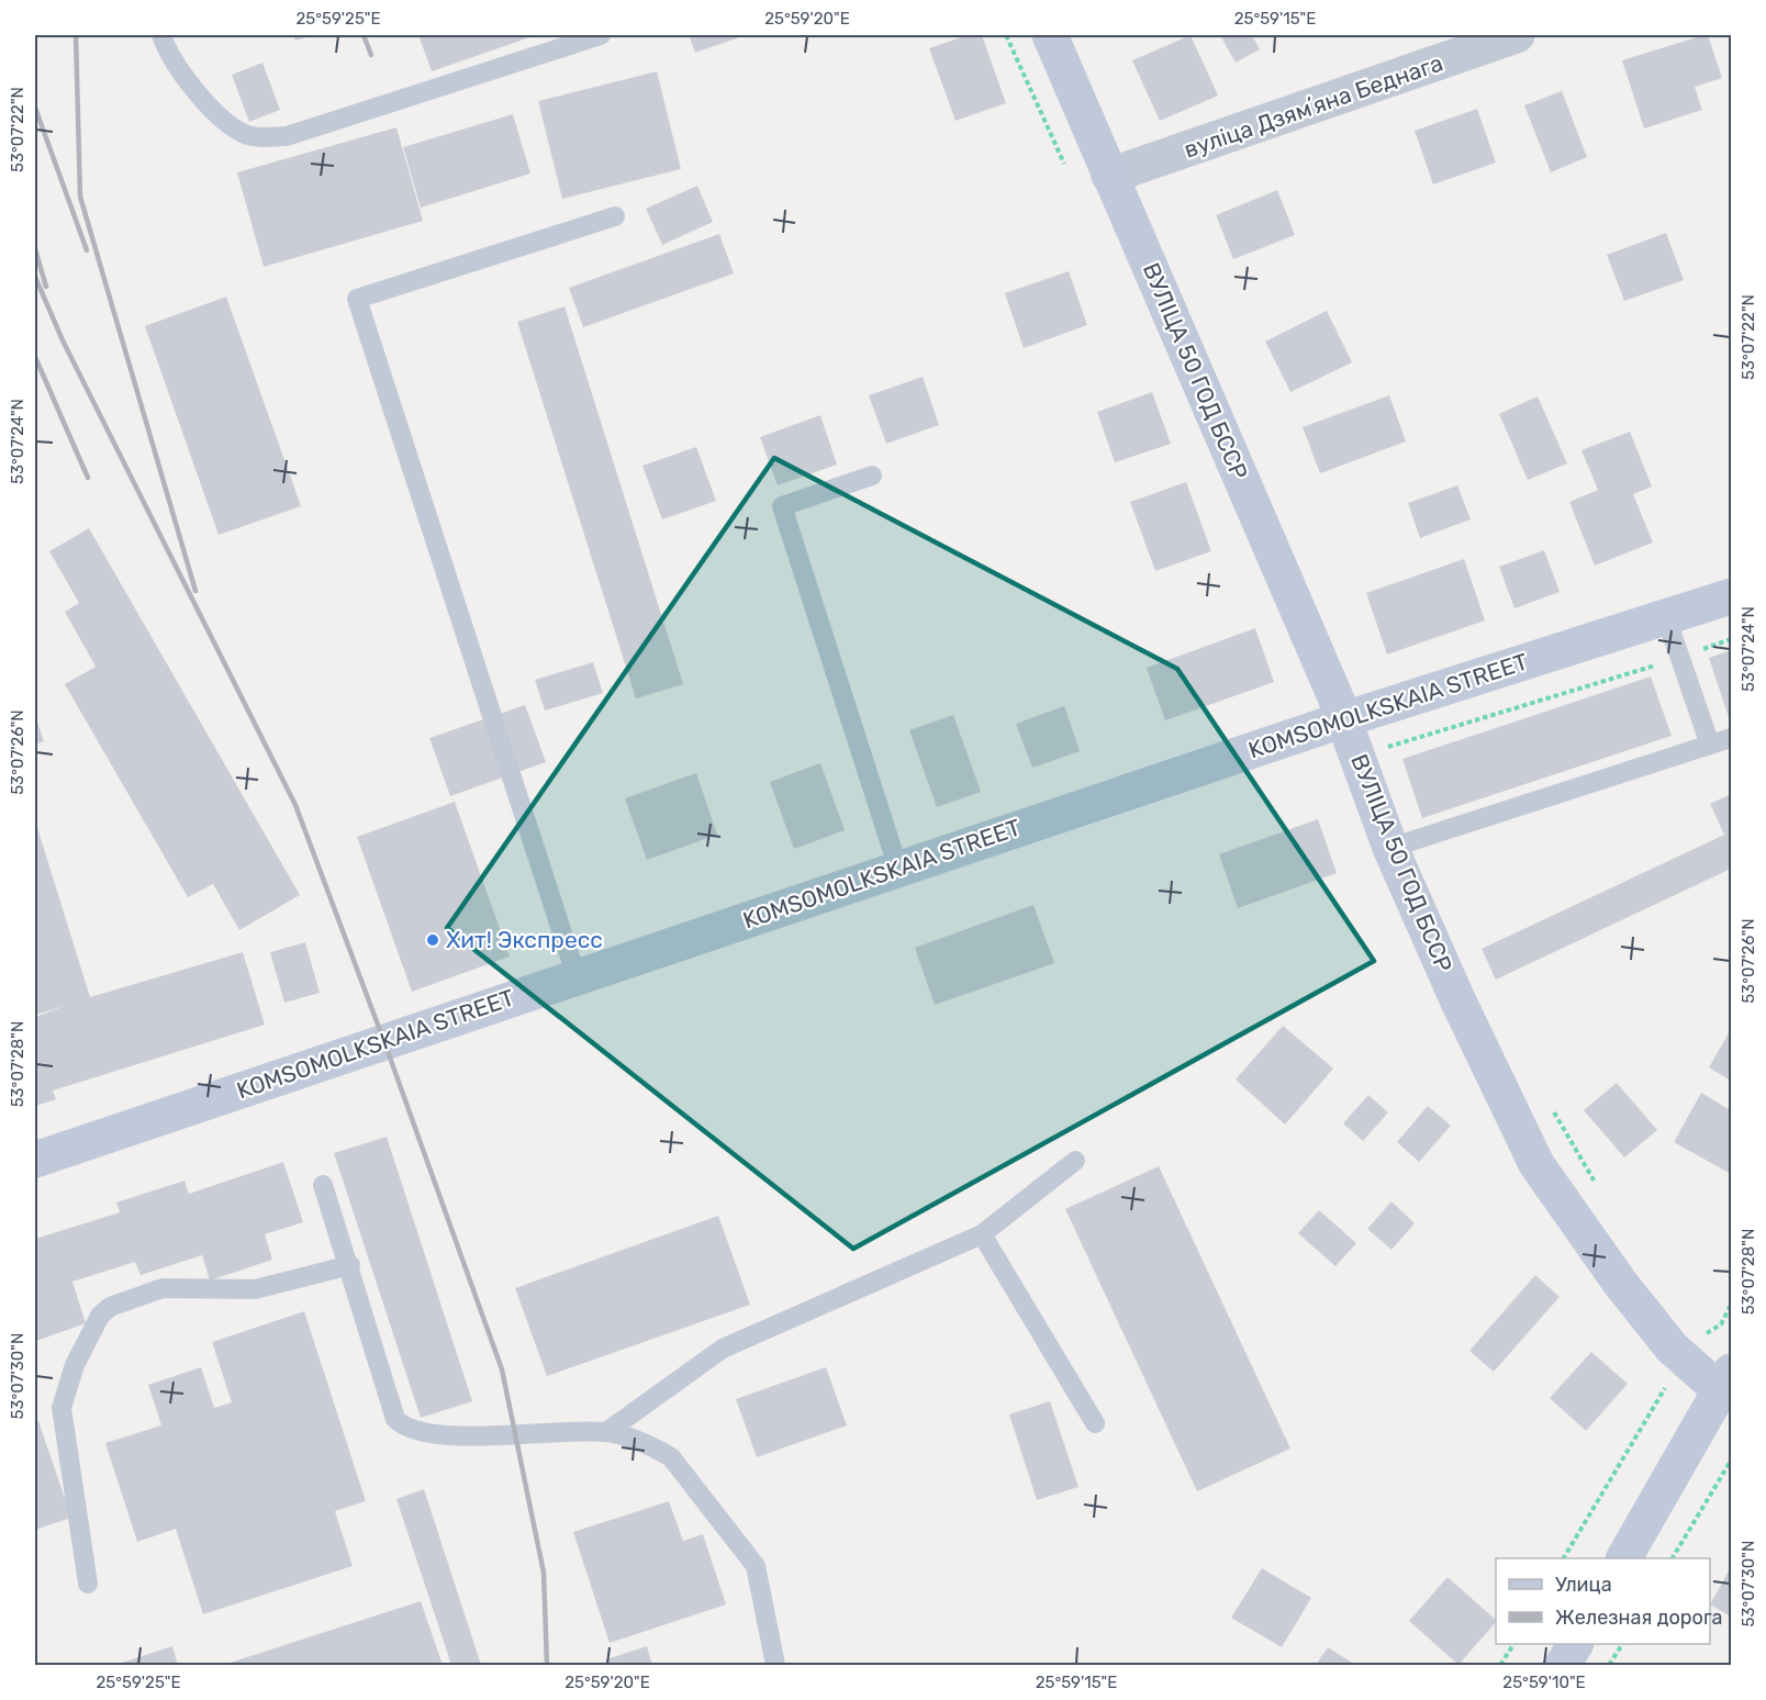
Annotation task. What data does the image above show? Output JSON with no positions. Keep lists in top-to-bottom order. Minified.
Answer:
{"streets":{"main road":["ВУЛІЦА 50 ГОД БССР","KOMSOMOLKSKAIA STREET"],"street":["вуліца Дзямʼяна Беднага"]},"crossings":[["вуліца Дзямʼяна Беднага","ВУЛІЦА 50 ГОД БССР"],["ВУЛІЦА 50 ГОД БССР","KOMSOMOLKSKAIA STREET"]],"places":["Хит! Экспресс"],"legend":["Улица","Железная дорога"],"coordinates":["25°59'25\"E","25°59'20\"E","25°59'15\"E","53°07'22\"N","53°07'24\"N","53°07'26\"N","53°07'28\"N","53°07'30\"N","25°59'10\"E"]}
